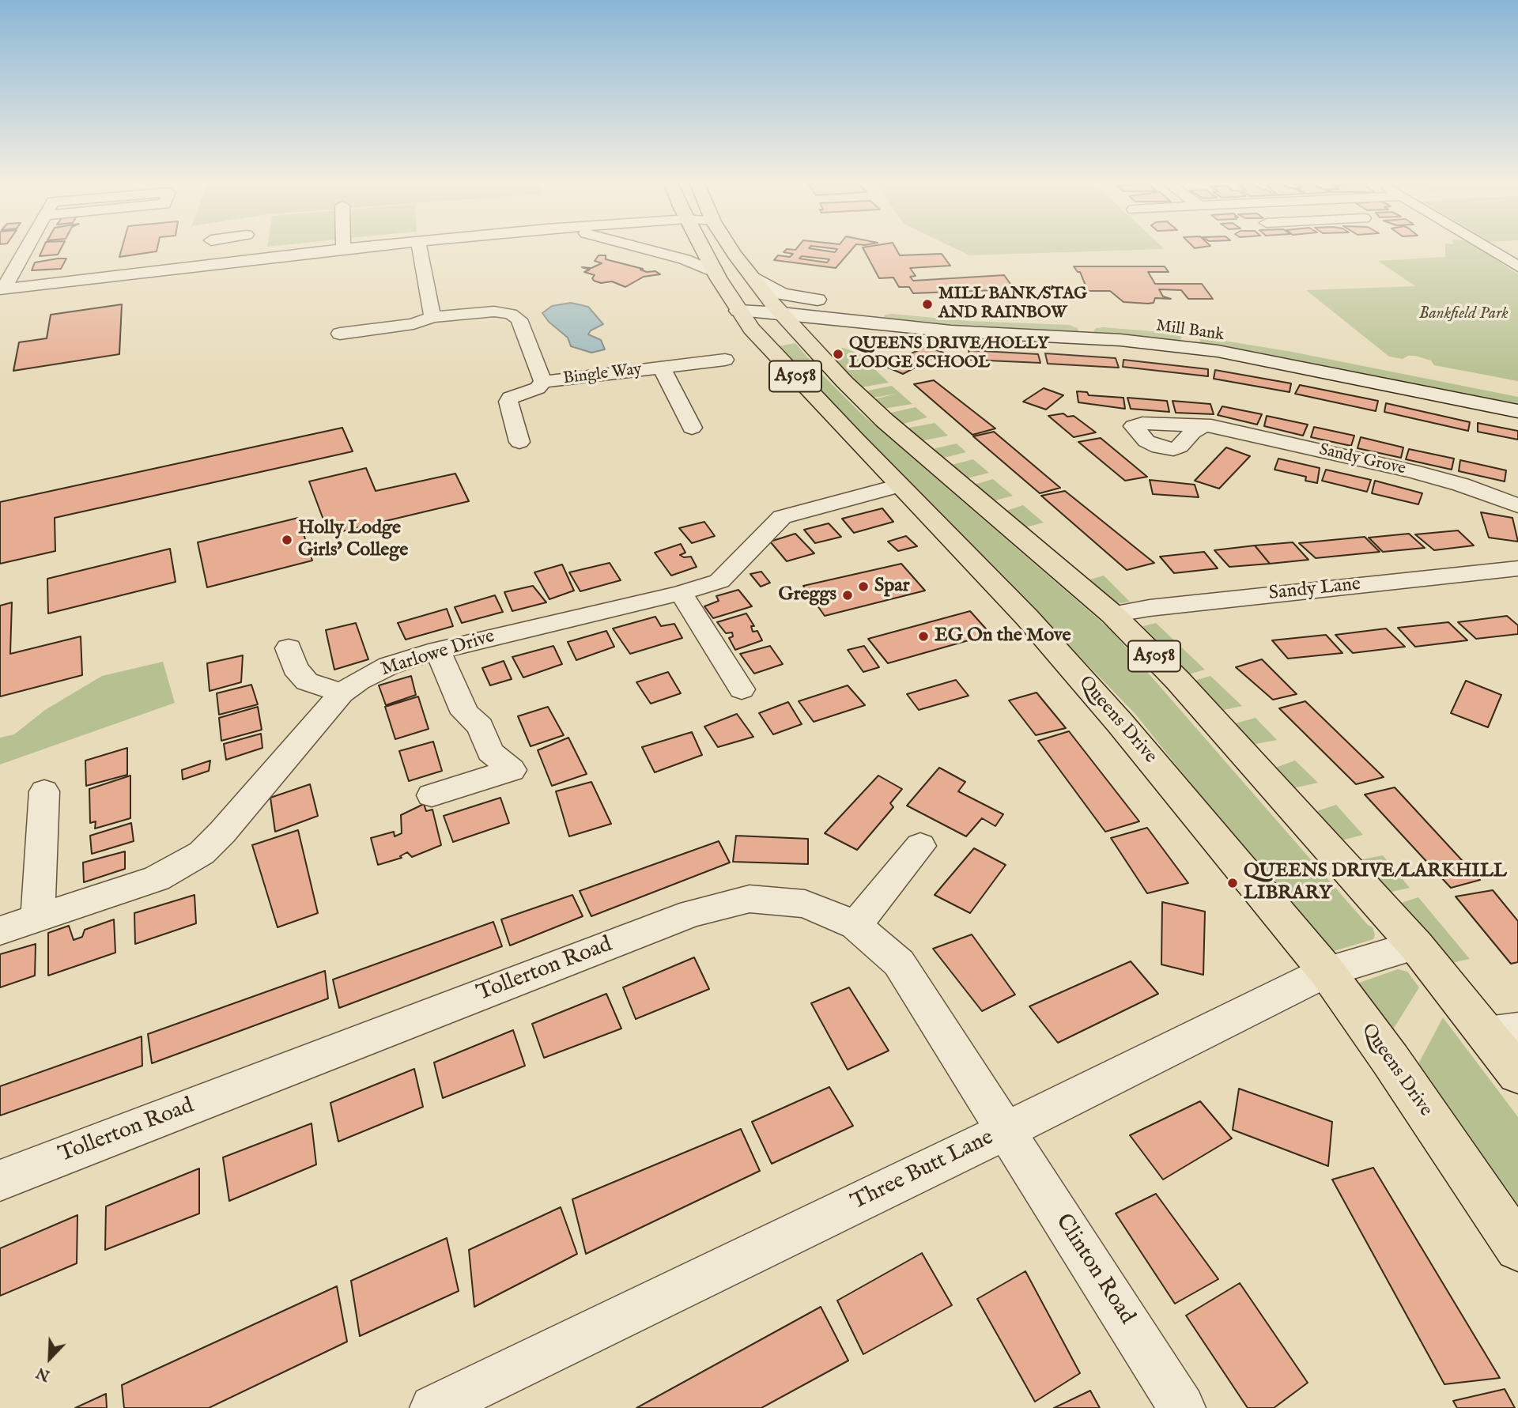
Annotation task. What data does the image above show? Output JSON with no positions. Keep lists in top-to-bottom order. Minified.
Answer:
{"streets":{"highway":["A5058","Queens Drive"],"street":["Mill Bank","Bingle Way","Sandy Grove","Sandy Lane","Marlowe Drive","Tollerton Road","Three Butt Lane","Clinton Road"]},"crossings":[["Mill Bank","A5058"],["Mill Bank","Queens Drive"],["A5058","Sandy Lane"],["A5058","Three Butt Lane"],["Marlowe Drive","Queens Drive"],["Queens Drive","Three Butt Lane"],["Tollerton Road","Three Butt Lane"],["Tollerton Road","Clinton Road"],["Three Butt Lane","Clinton Road"]],"parks":["Bankfield Park"],"places":["MILL BANK/STAG AND RAINBOW","QUEENS DRIVE/HOLLY LODGE SCHOOL","Holly Lodge Girls' College","Spar","Greggs","EG On the Move","QUEENS DRIVE/LARKHILL LIBRARY"],"north":"bottom left"}
